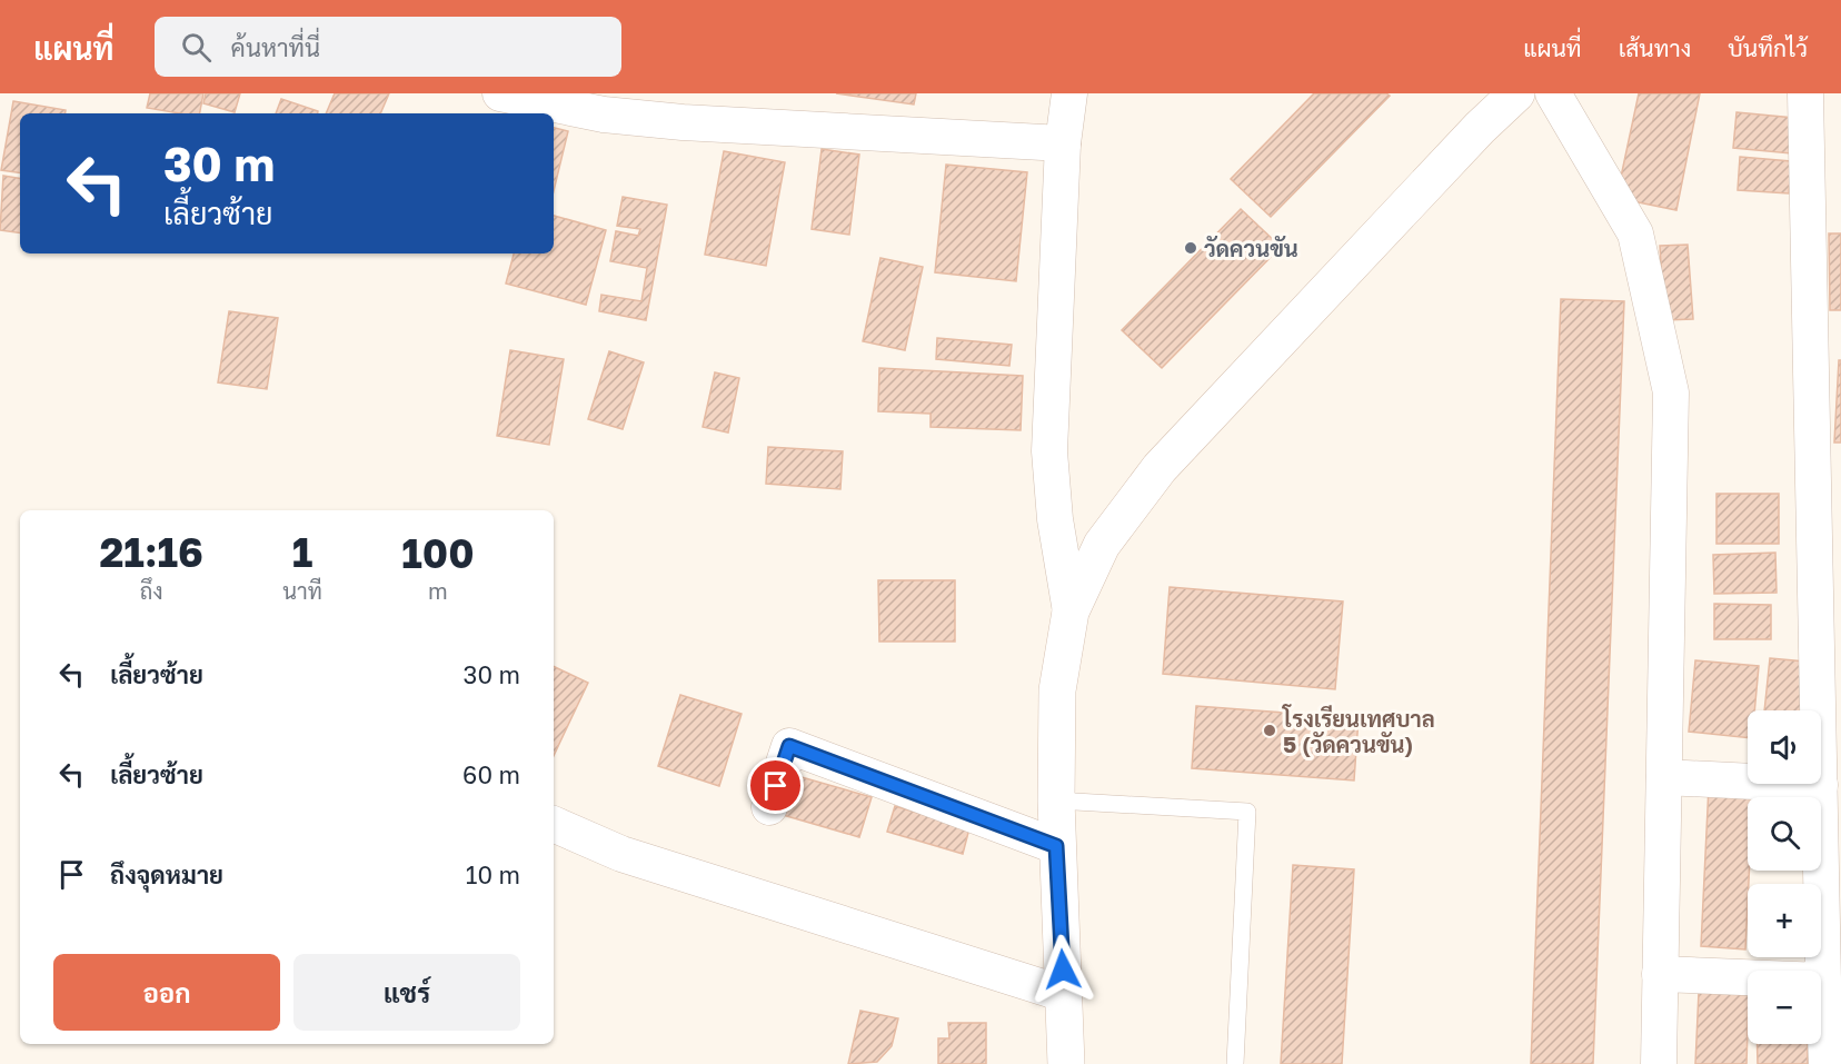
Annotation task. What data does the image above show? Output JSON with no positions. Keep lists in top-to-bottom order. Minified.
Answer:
{"places":["วัดควนขัน","โรงเรียนเทศบาล 5 (วัดควนขัน)"],"page":{"header":"แผนที่","search":"ค้นหาที่นี่","nav":["แผนที่","เส้นทาง","บันทึกไว้"],"turn":["30 m","เลี้ยวซ้าย"],"eta":["21:16","ถึง","1","นาที","100","m"],"list":[{"name":"เลี้ยวซ้าย","value":"30 m"},{"name":"เลี้ยวซ้าย","value":"60 m"},{"name":"ถึงจุดหมาย","value":"10 m"}],"map_buttons":["+","−"],"buttons":["ออก","แชร์"]}}
